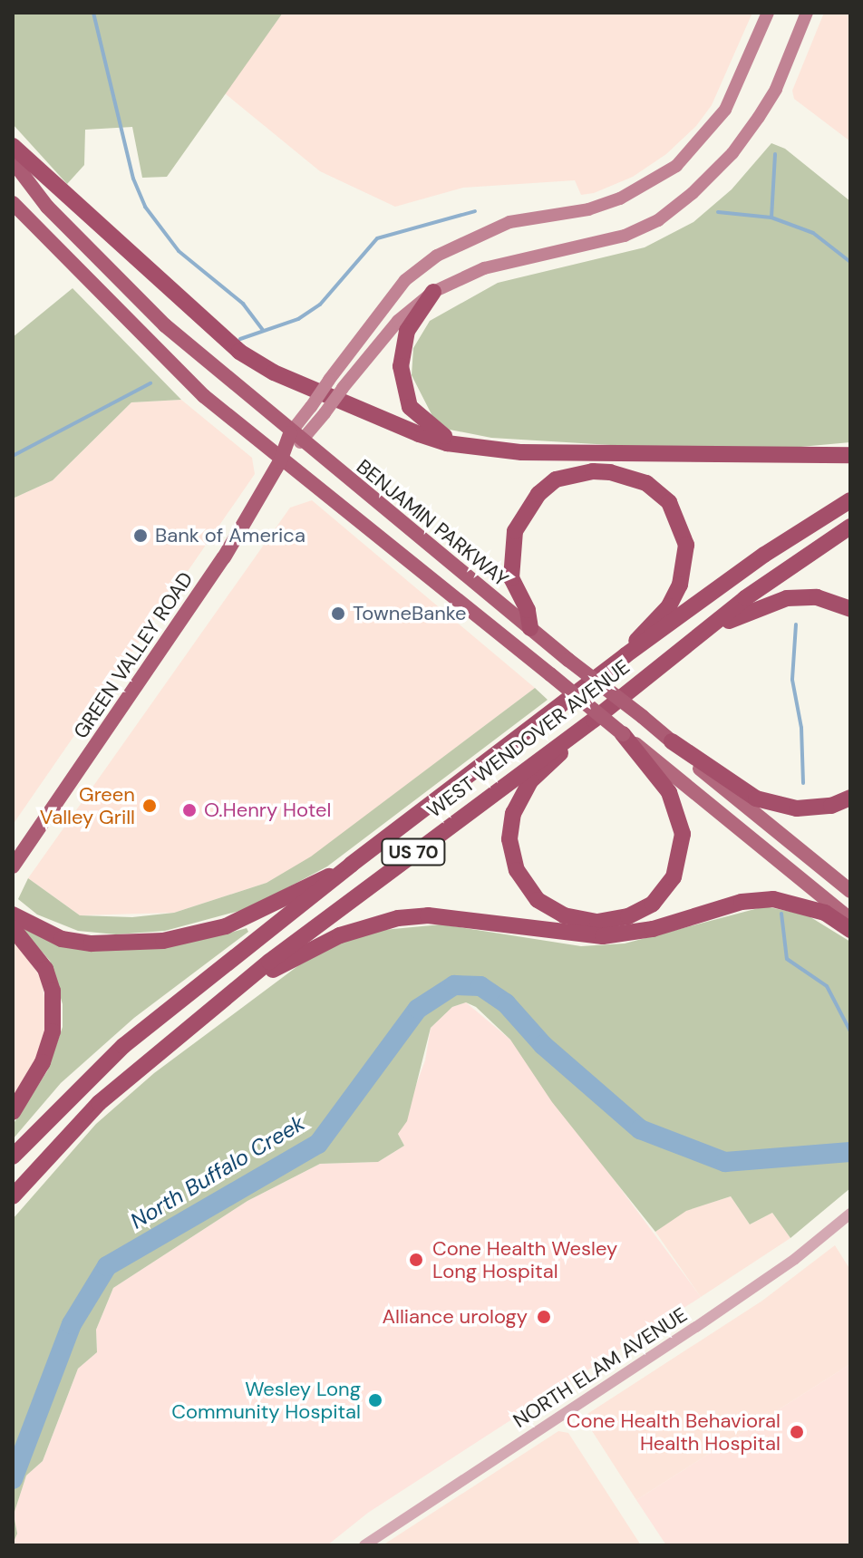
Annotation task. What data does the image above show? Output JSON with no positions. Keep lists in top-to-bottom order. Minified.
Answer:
{"streets":{"highway":["BENJAMIN PARKWAY","GREEN VALLEY ROAD","WEST WENDOVER AVENUE","US 70"],"street":["NORTH ELAM AVENUE"]},"crossings":[["BENJAMIN PARKWAY","GREEN VALLEY ROAD"]],"water":["North Buffalo Creek"],"places":["Bank of America","TowneBanke","Green Valley Grill","O.Henry Hotel","Cone Health Wesley Long Hospital","Alliance urology","Wesley Long Community Hospital","Cone Health Behavioral Health Hospital"]}
